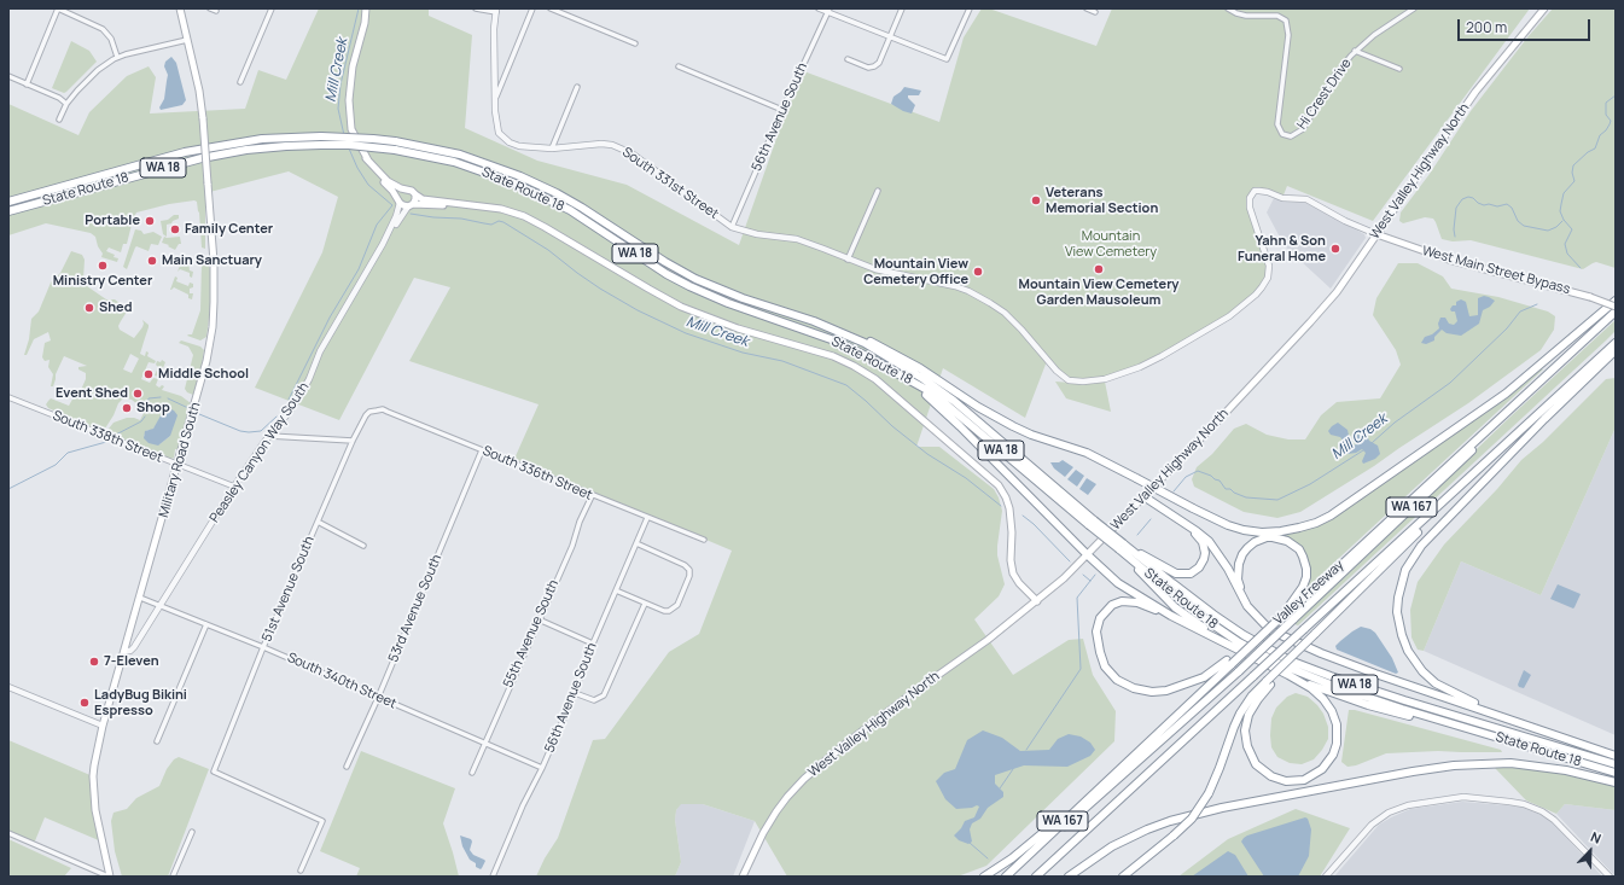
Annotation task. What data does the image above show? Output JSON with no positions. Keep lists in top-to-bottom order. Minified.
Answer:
{"streets":{"highway":["WA 18","State Route 18","WA 167","Valley Freeway"],"main road":["West Valley Highway North","West Main Street Bypass","Military Road South"],"street":["Hi Crest Drive","56th Avenue South","South 331st Street","South 338th Street","Peasley Canyon Way South","South 336th Street","51st Avenue South","53rd Avenue South","55th Avenue South","South 340th Street"]},"crossings":[["56th Avenue South","South 331st Street"],["56th Avenue South","South 336th Street"],["56th Avenue South","South 340th Street"],["West Valley Highway North","South 331st Street"],["West Valley Highway North","West Main Street Bypass"],["South 331st Street","West Main Street Bypass"],["South 338th Street","Peasley Canyon Way South"],["South 338th Street","Military Road South"],["Peasley Canyon Way South","Military Road South"],["Peasley Canyon Way South","South 340th Street"],["Military Road South","South 340th Street"],["South 336th Street","51st Avenue South"],["South 336th Street","53rd Avenue South"],["South 336th Street","55th Avenue South"],["WA 167","Valley Freeway"],["51st Avenue South","South 340th Street"],["53rd Avenue South","South 340th Street"],["55th Avenue South","South 340th Street"]],"water":["Mill Creek"],"parks":["Mountain View Cemetery"],"places":["Veterans Memorial Section","Portable","Family Center","Yahn & Son Funeral Home","Main Sanctuary","Ministry Center","Mountain View Cemetery Garden Mausoleum","Mountain View Cemetery Office","Shed","Middle School","Event Shed","Shop","7-Eleven","LadyBug Bikini Espresso"],"scale_bar":"200 m","north":"top right"}
